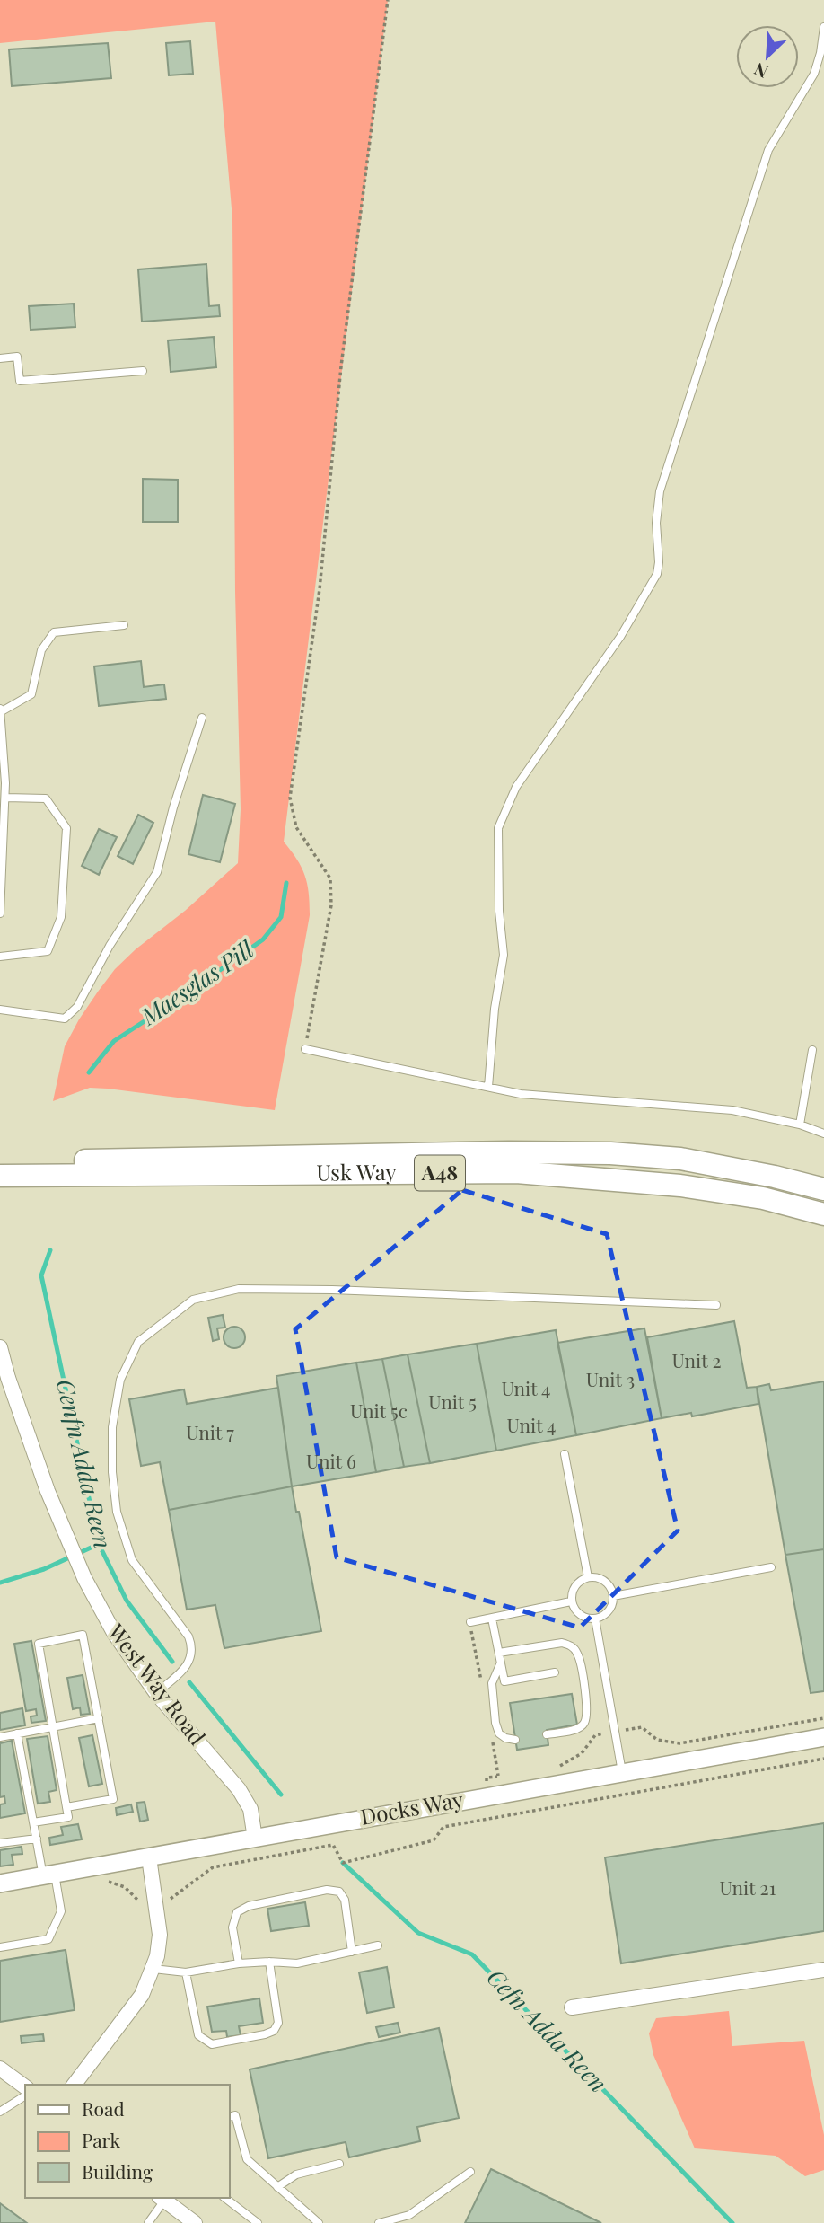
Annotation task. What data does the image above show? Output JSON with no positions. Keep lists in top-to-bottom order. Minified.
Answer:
{"streets":{"main road":["Usk Way","A48"],"street":["West Way Road","Docks Way"]},"crossings":[["West Way Road","Docks Way"]],"water":["Maesglas Pill","Cenfn Adda Reen","Cefn Adda Reen"],"house_numbers":["Unit 2","Unit 3","Unit 4","Unit 5","Unit 5c","Unit 4","Unit 7","Unit 6","Unit 21"],"legend":["Road","Park","Building"],"north":"bottom left"}
